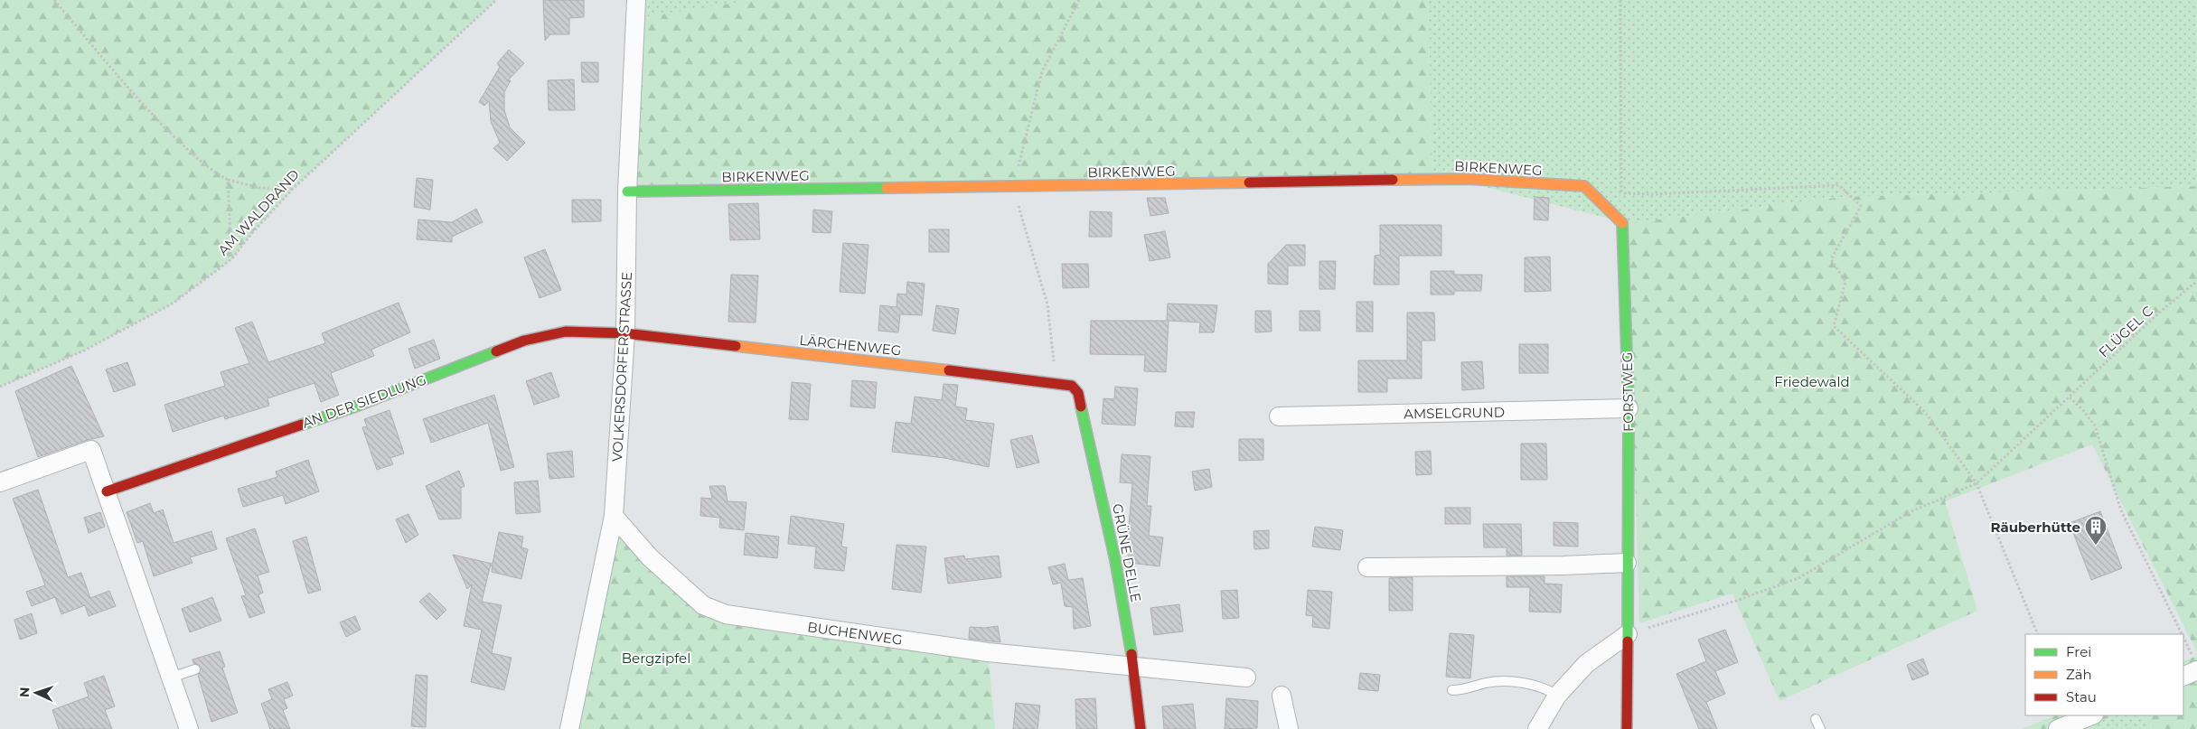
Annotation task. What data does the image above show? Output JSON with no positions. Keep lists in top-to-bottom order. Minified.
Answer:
{"streets":{"street":["BIRKENWEG","LÄRCHENWEG","VOLKERSDORFER STRASSE","FORSTWEG","AN DER SIEDLUNG","AMSELGRUND","GRÜNE DELLE","BUCHENWEG"],"path":["AM WALDRAND","FLÜGEL C"]},"crossings":[["BIRKENWEG","VOLKERSDORFER STRASSE"],["BIRKENWEG","FORSTWEG"],["LÄRCHENWEG","VOLKERSDORFER STRASSE"],["LÄRCHENWEG","AN DER SIEDLUNG"],["LÄRCHENWEG","GRÜNE DELLE"],["VOLKERSDORFER STRASSE","AN DER SIEDLUNG"],["VOLKERSDORFER STRASSE","BUCHENWEG"],["FORSTWEG","AMSELGRUND"],["GRÜNE DELLE","BUCHENWEG"]],"parks":["Friedewald","Bergzipfel"],"places":{"building":["Räuberhütte"]},"legend":["Frei","Zäh","Stau"],"north":"left"}
